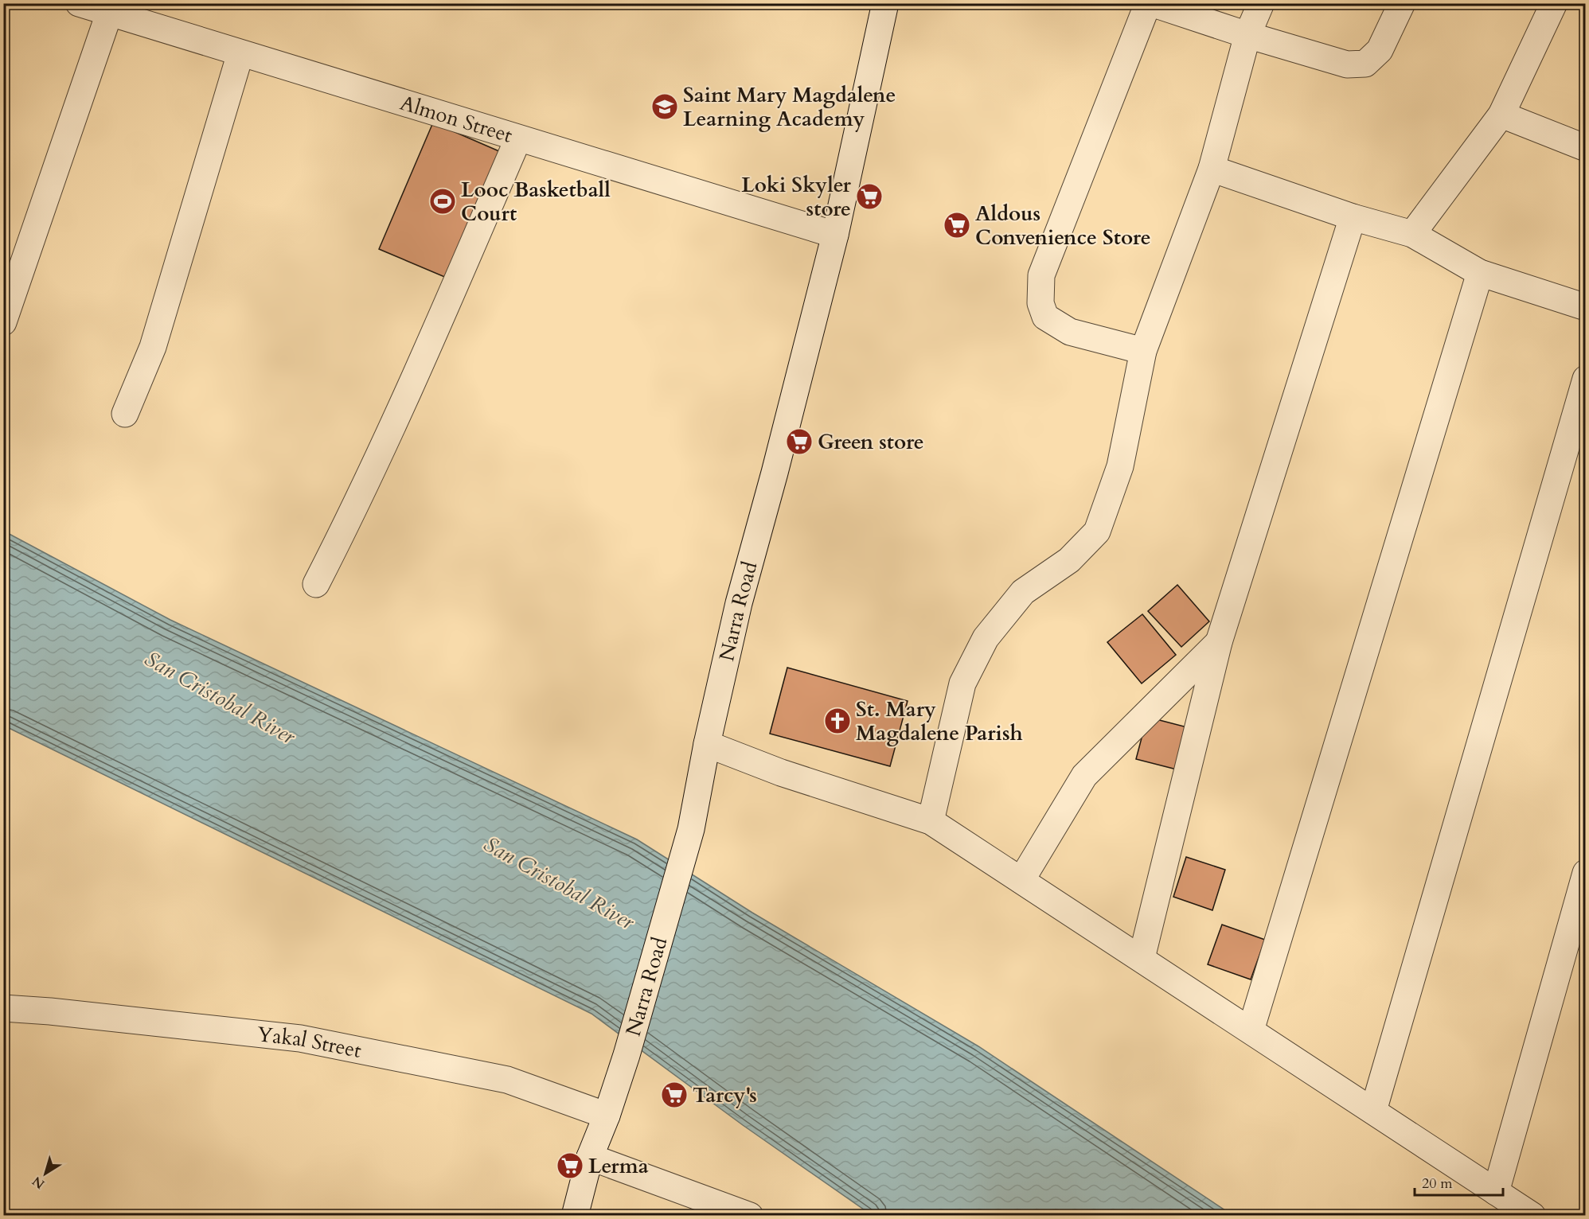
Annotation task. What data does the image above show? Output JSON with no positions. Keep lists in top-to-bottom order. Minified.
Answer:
{"streets":{"street":["Almon Street","Narra Road","Yakal Street"]},"crossings":[["Almon Street","Narra Road"],["Narra Road","Yakal Street"]],"water":["San Cristobal River"],"places":{"school or university":["Saint Mary Magdalene Learning Academy"],"supermarket":["Loki Skyler store","Aldous Convenience Store","Green store","Tarcy's","Lerma"],"sports":["Looc Basketball Court"],"church":["St. Mary Magdalene Parish"]},"scale_bar":"20 m","north":"bottom left"}
